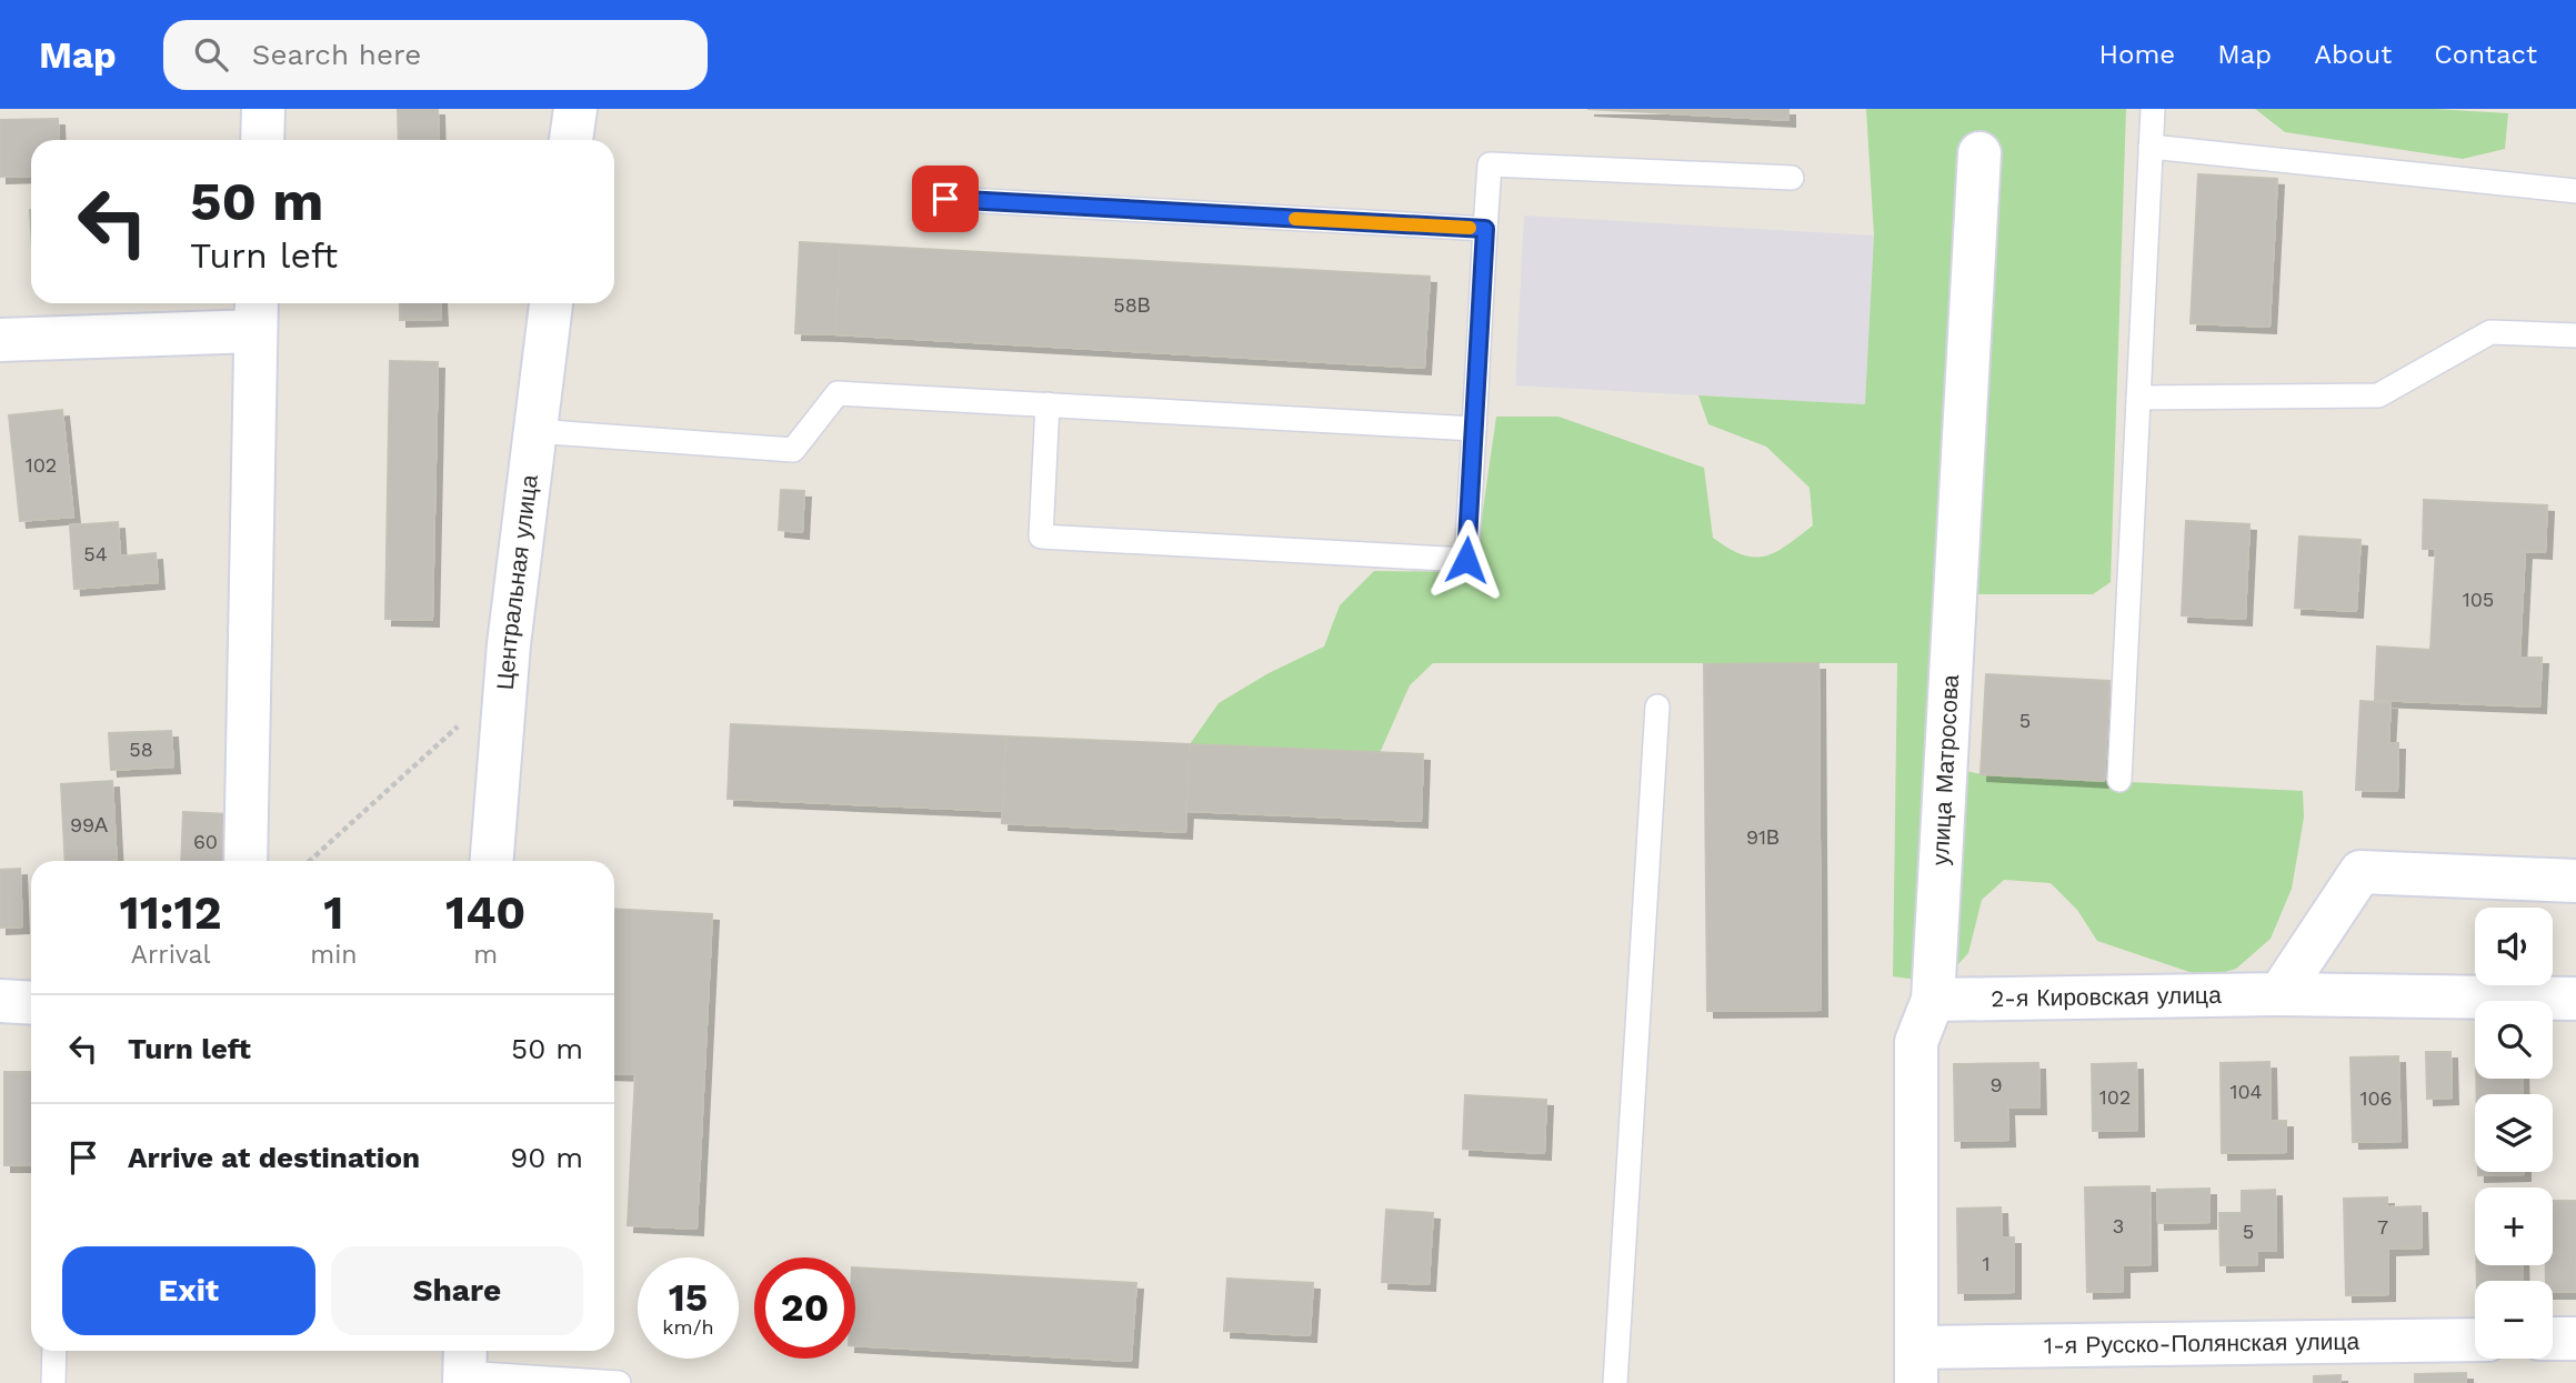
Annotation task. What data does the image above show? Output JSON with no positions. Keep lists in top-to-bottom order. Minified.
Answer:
{"streets":{"street":["Центральная улица","улица Матросова","2-я Кировская улица","1-я Русско-Полянская улица"]},"crossings":[["улица Матросова","2-я Кировская улица"],["улица Матросова","1-я Русско-Полянская улица"]],"house_numbers":["58В","102","54","105","5","58","99А","91В","60","9","104","102","106","3","7","5","1"],"page":{"header":"Map","search":"Search here","nav":["Home","Map","About","Contact"],"turn":["50 m","Turn left"],"eta":["11:12","Arrival","1","min","140","m"],"map_buttons":["+","−"],"list":[{"name":"Turn left","value":"50 m"},{"name":"Arrive at destination","value":"90 m"}],"buttons":["Exit","Share"],"speed":"15 km/h","limit":"20"}}
